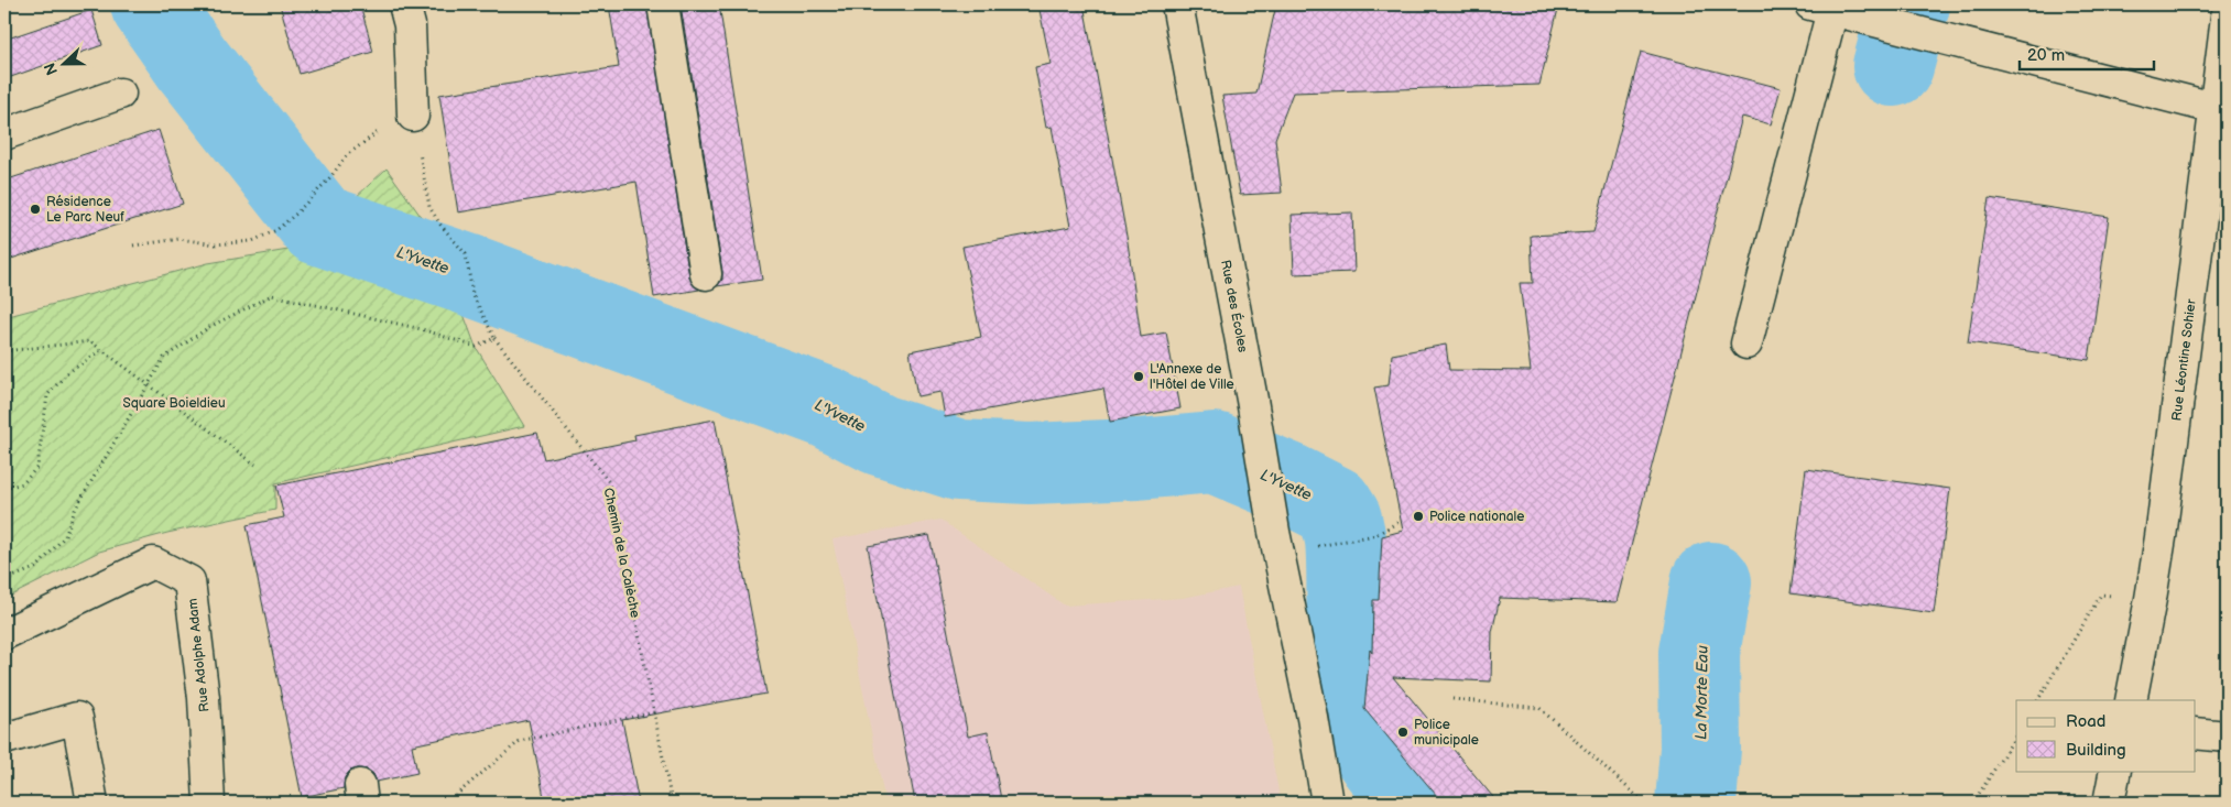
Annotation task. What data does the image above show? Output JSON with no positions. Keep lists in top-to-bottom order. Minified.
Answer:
{"streets":{"street":["Rue des Écoles","Rue Léontine Sohier","Rue Adolphe Adam"],"path":["Chemin de la Calèche"]},"water":["L'Yvette","La Morte Eau"],"parks":["Square Boieldieu"],"places":["Résidence Le Parc Neuf","L'Annexe de l'Hôtel de Ville","Police nationale","Police municipale"],"legend":["Road","Building"],"scale_bar":"20 m","north":"left"}
